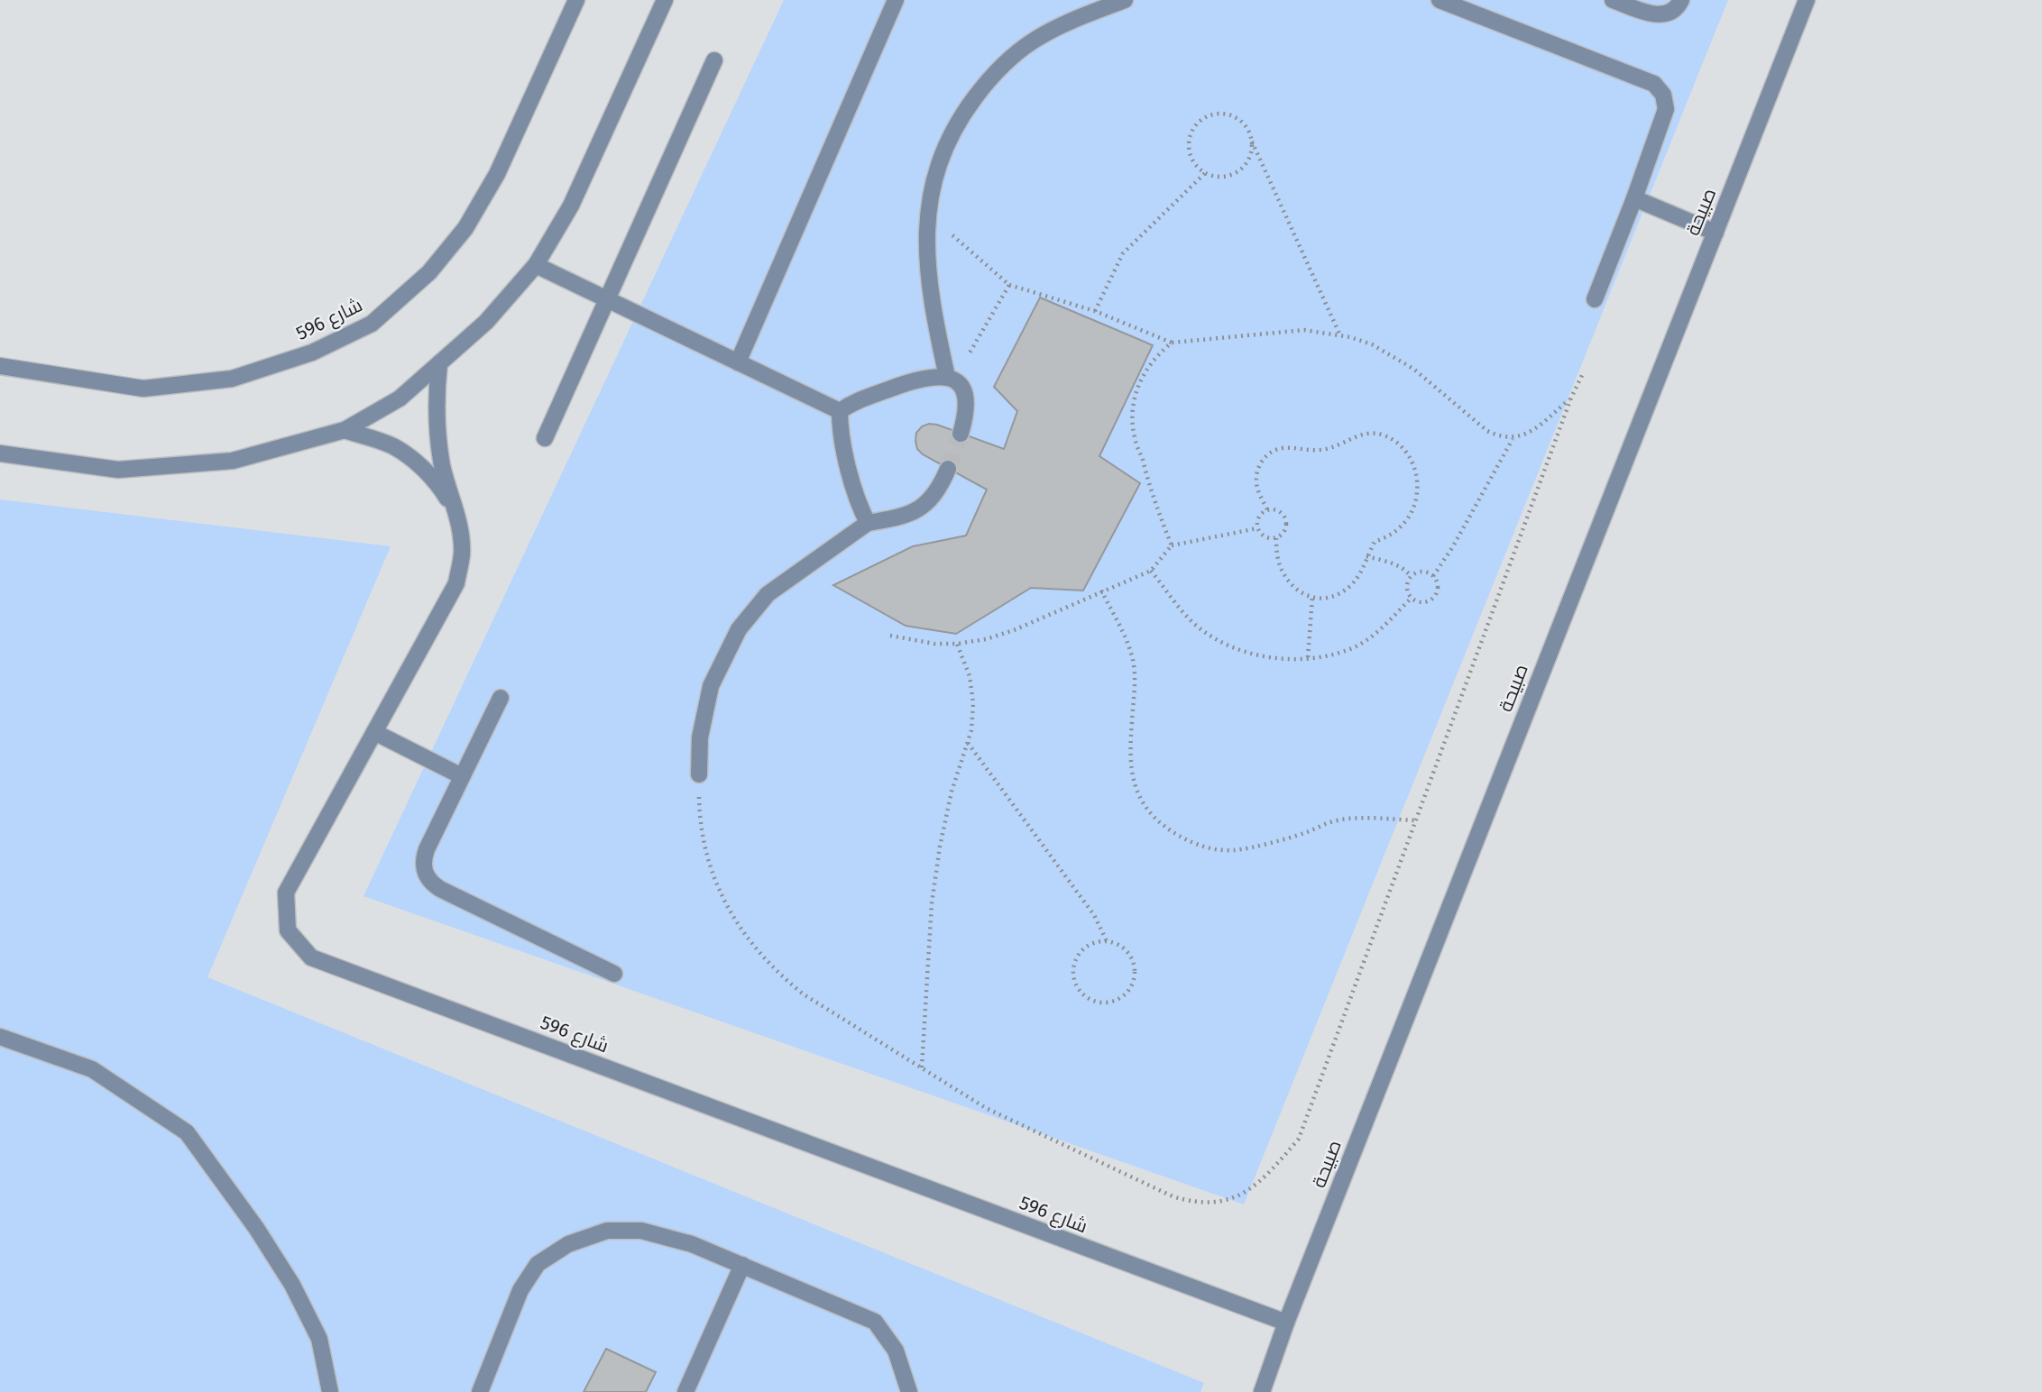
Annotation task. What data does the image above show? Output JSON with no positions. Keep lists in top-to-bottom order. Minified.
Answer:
{"streets":{"street":["صبيحة","شارع 596"]},"crossings":[["صبيحة","شارع 596"]]}
